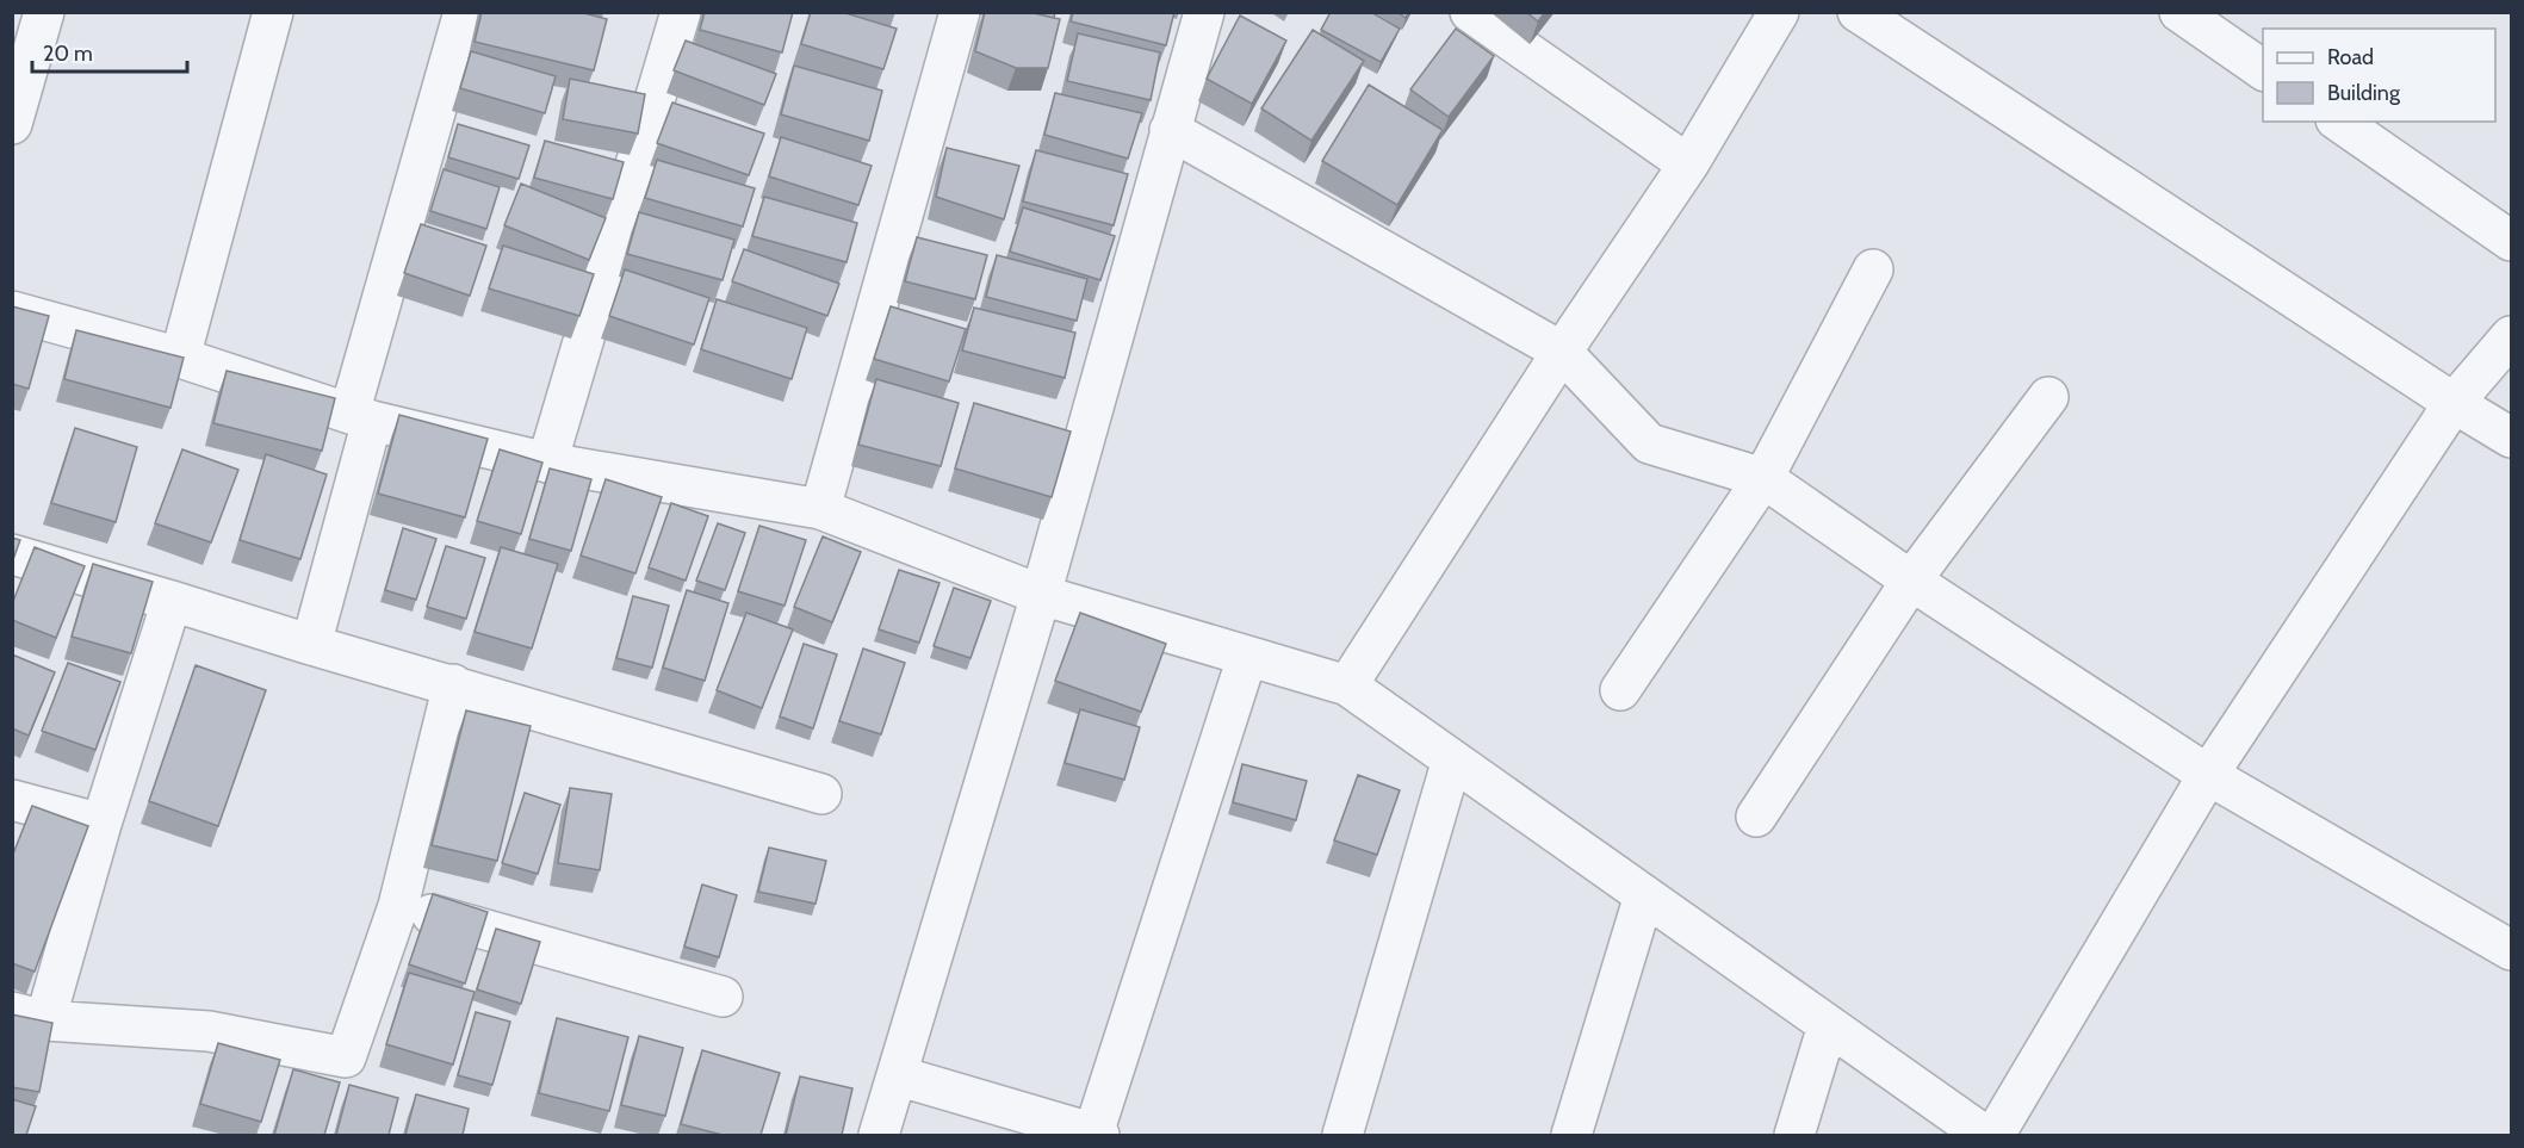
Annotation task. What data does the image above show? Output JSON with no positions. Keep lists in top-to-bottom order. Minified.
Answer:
{"legend":["Road","Building"],"scale_bar":"20 m"}
